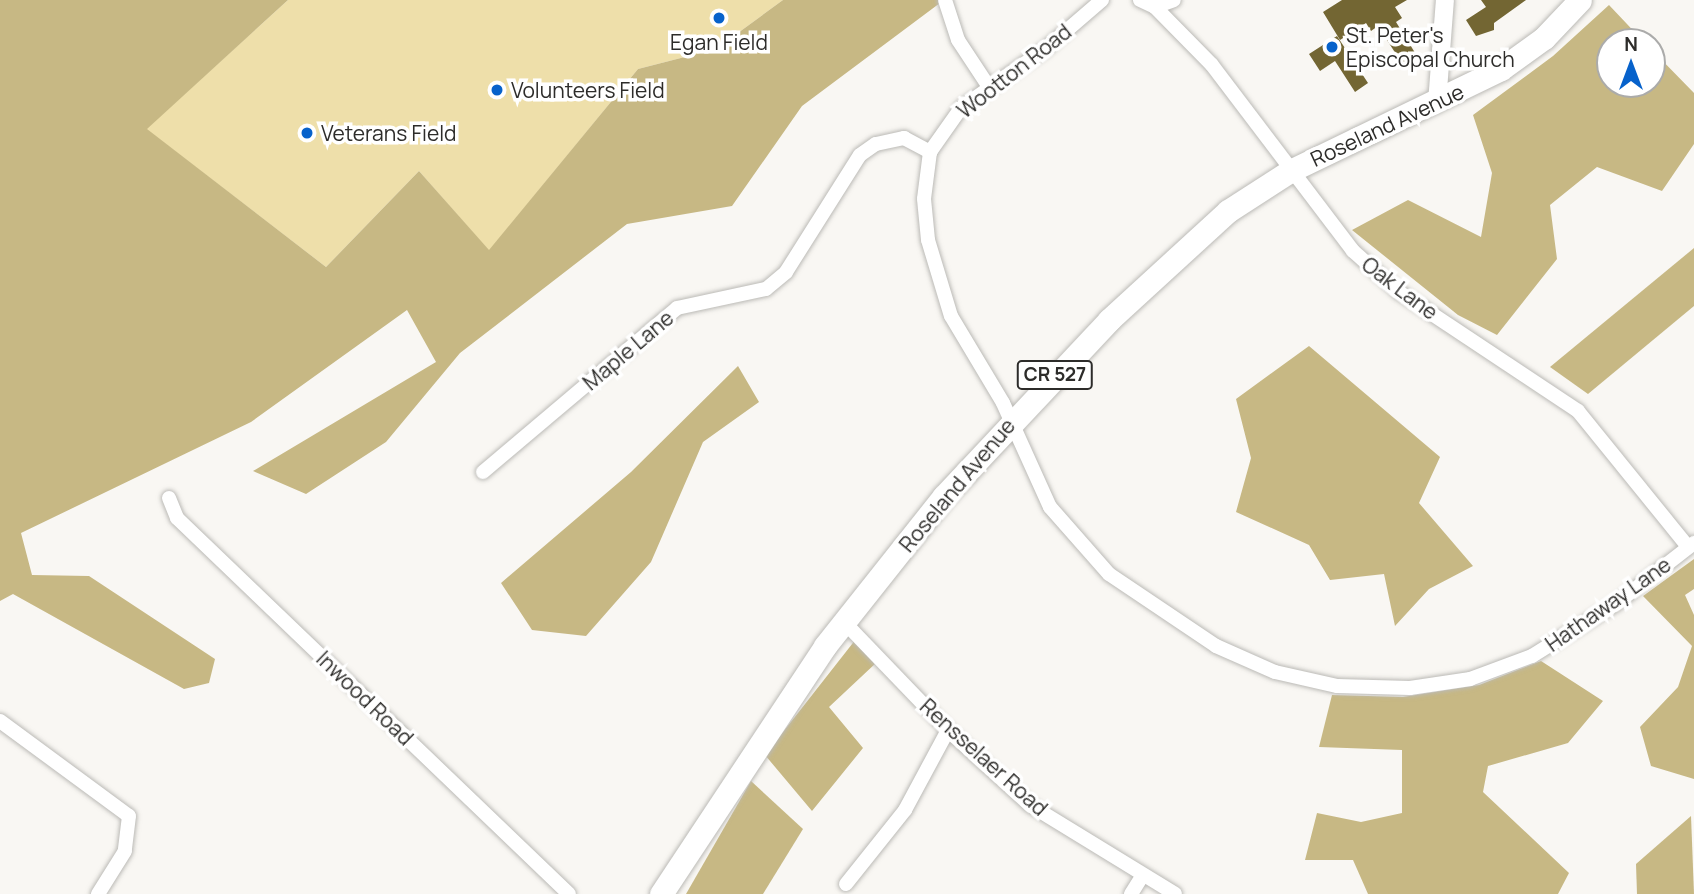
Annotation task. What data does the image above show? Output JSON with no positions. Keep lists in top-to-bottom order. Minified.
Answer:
{"streets":{"main road":["Roseland Avenue","CR 527"],"street":["Wootton Road","Oak Lane","Maple Lane","Hathaway Lane","Inwood Road","Rensselaer Road"]},"crossings":[["Wootton Road","Roseland Avenue"],["Wootton Road","Maple Lane"],["Wootton Road","Hathaway Lane"],["Roseland Avenue","Oak Lane"],["Roseland Avenue","Hathaway Lane"],["Roseland Avenue","Rensselaer Road"],["Oak Lane","Hathaway Lane"]],"places":["Egan Field","St. Peter's Episcopal Church","Volunteers Field","Veterans Field"],"north":"top"}
